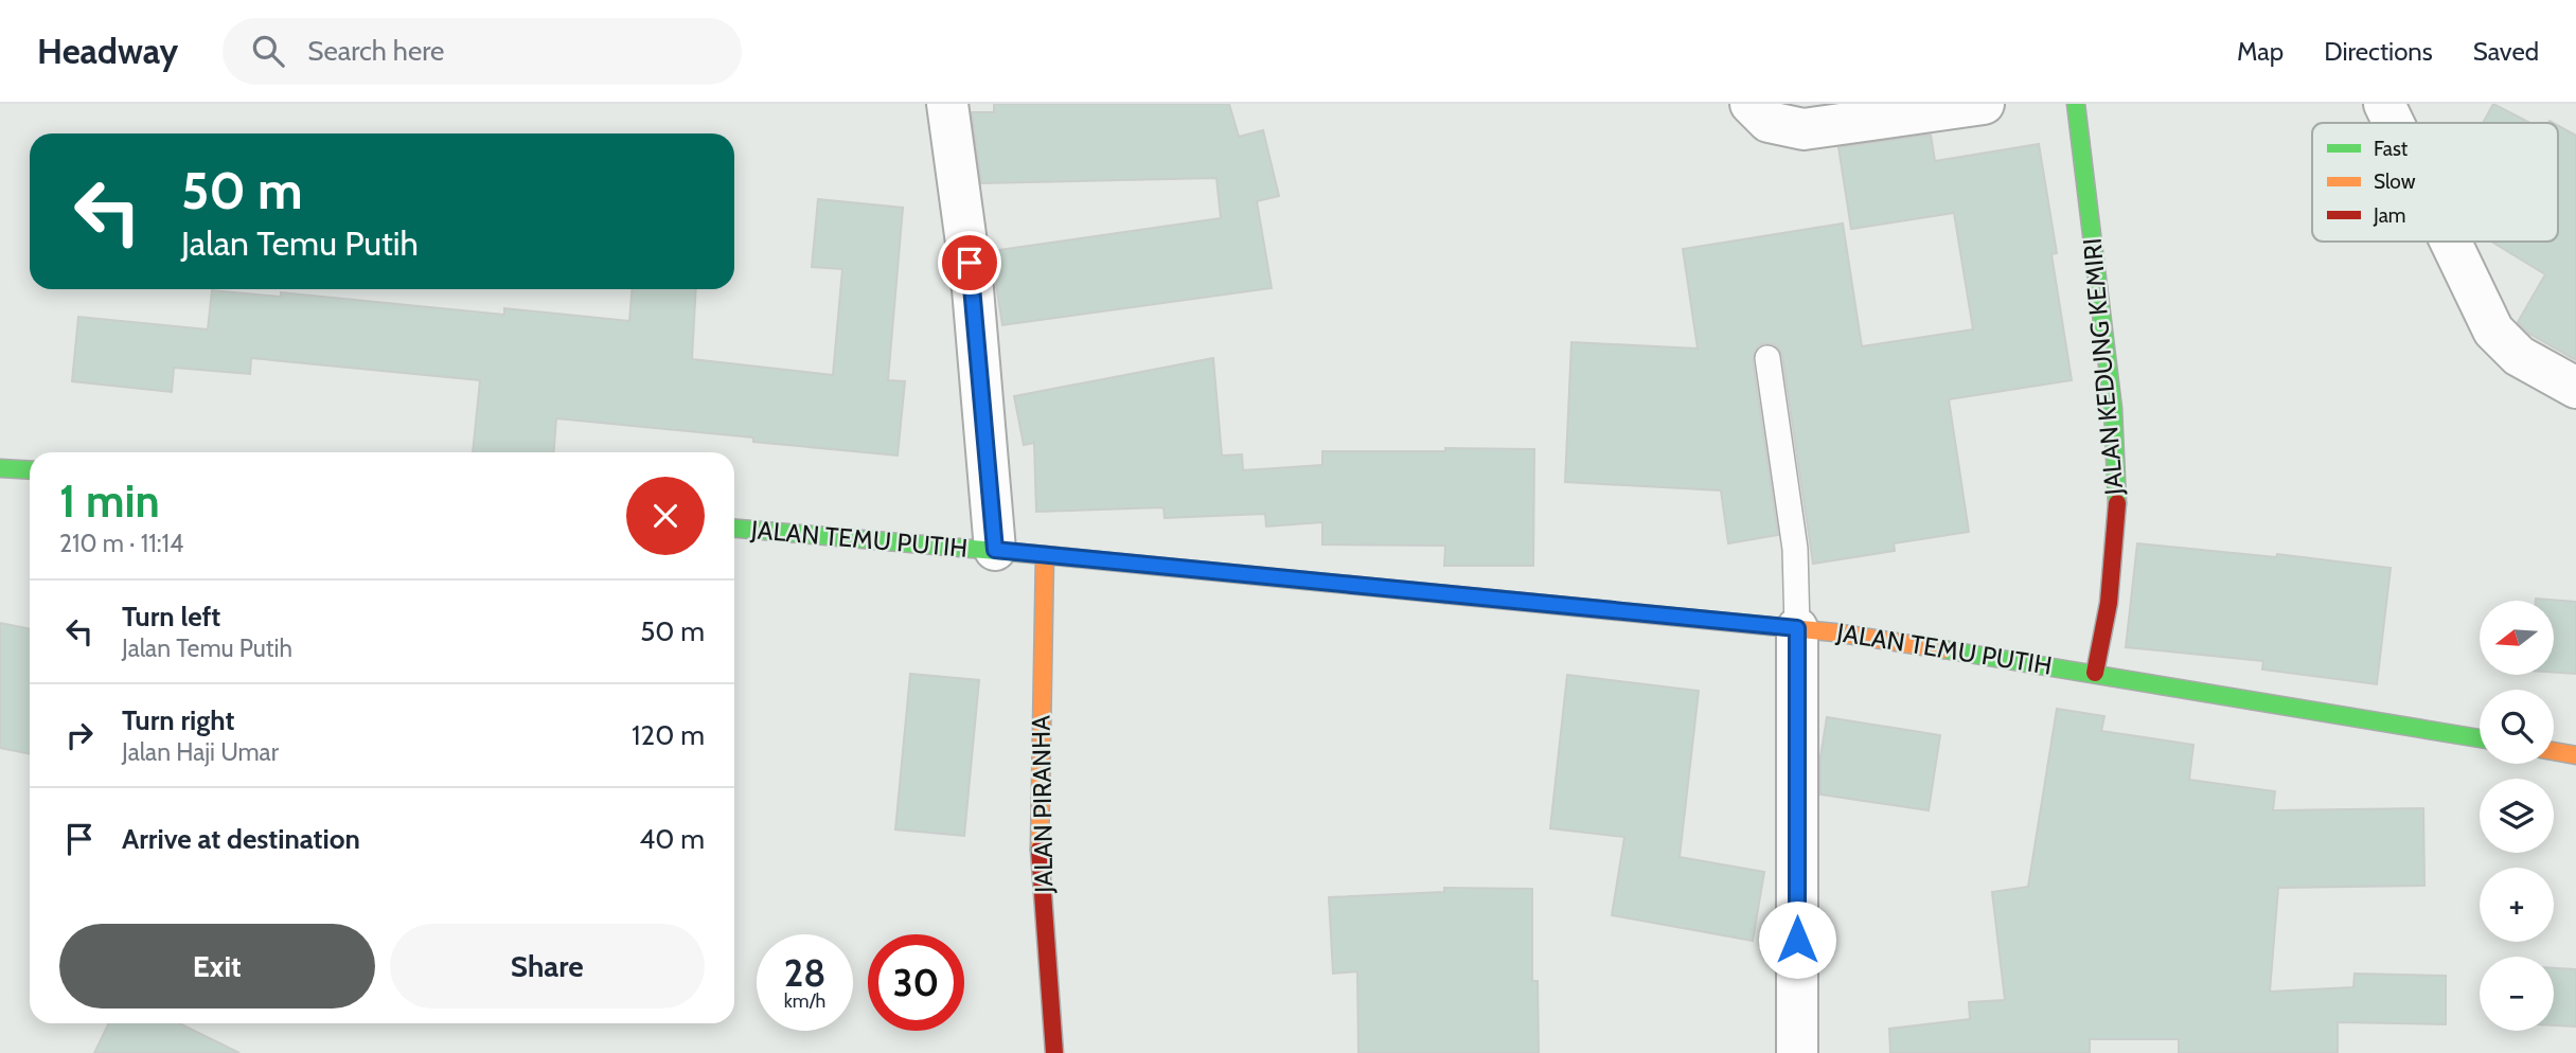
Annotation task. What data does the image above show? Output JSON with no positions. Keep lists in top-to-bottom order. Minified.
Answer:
{"streets":{"street":["JALAN KEDUNG KEMIRI","JALAN TEMU PUTIH","JALAN PIRANHA"]},"crossings":[["JALAN KEDUNG KEMIRI","JALAN TEMU PUTIH"],["JALAN TEMU PUTIH","JALAN PIRANHA"]],"legend":["Fast","Slow","Jam"],"north":"left","page":{"header":"Headway","search":"Search here","nav":["Map","Directions","Saved"],"turn":["50 m","Jalan Temu Putih"],"heading":["1 min","210 m · 11:14"],"list":[{"name":"Turn left","note":"Jalan Temu Putih","value":"50 m"},{"name":"Turn right","note":"Jalan Haji Umar","value":"120 m"},{"name":"Arrive at destination","value":"40 m"}],"map_buttons":["+","−"],"buttons":["Exit","Share"],"speed":"28 km/h","limit":"30"}}
